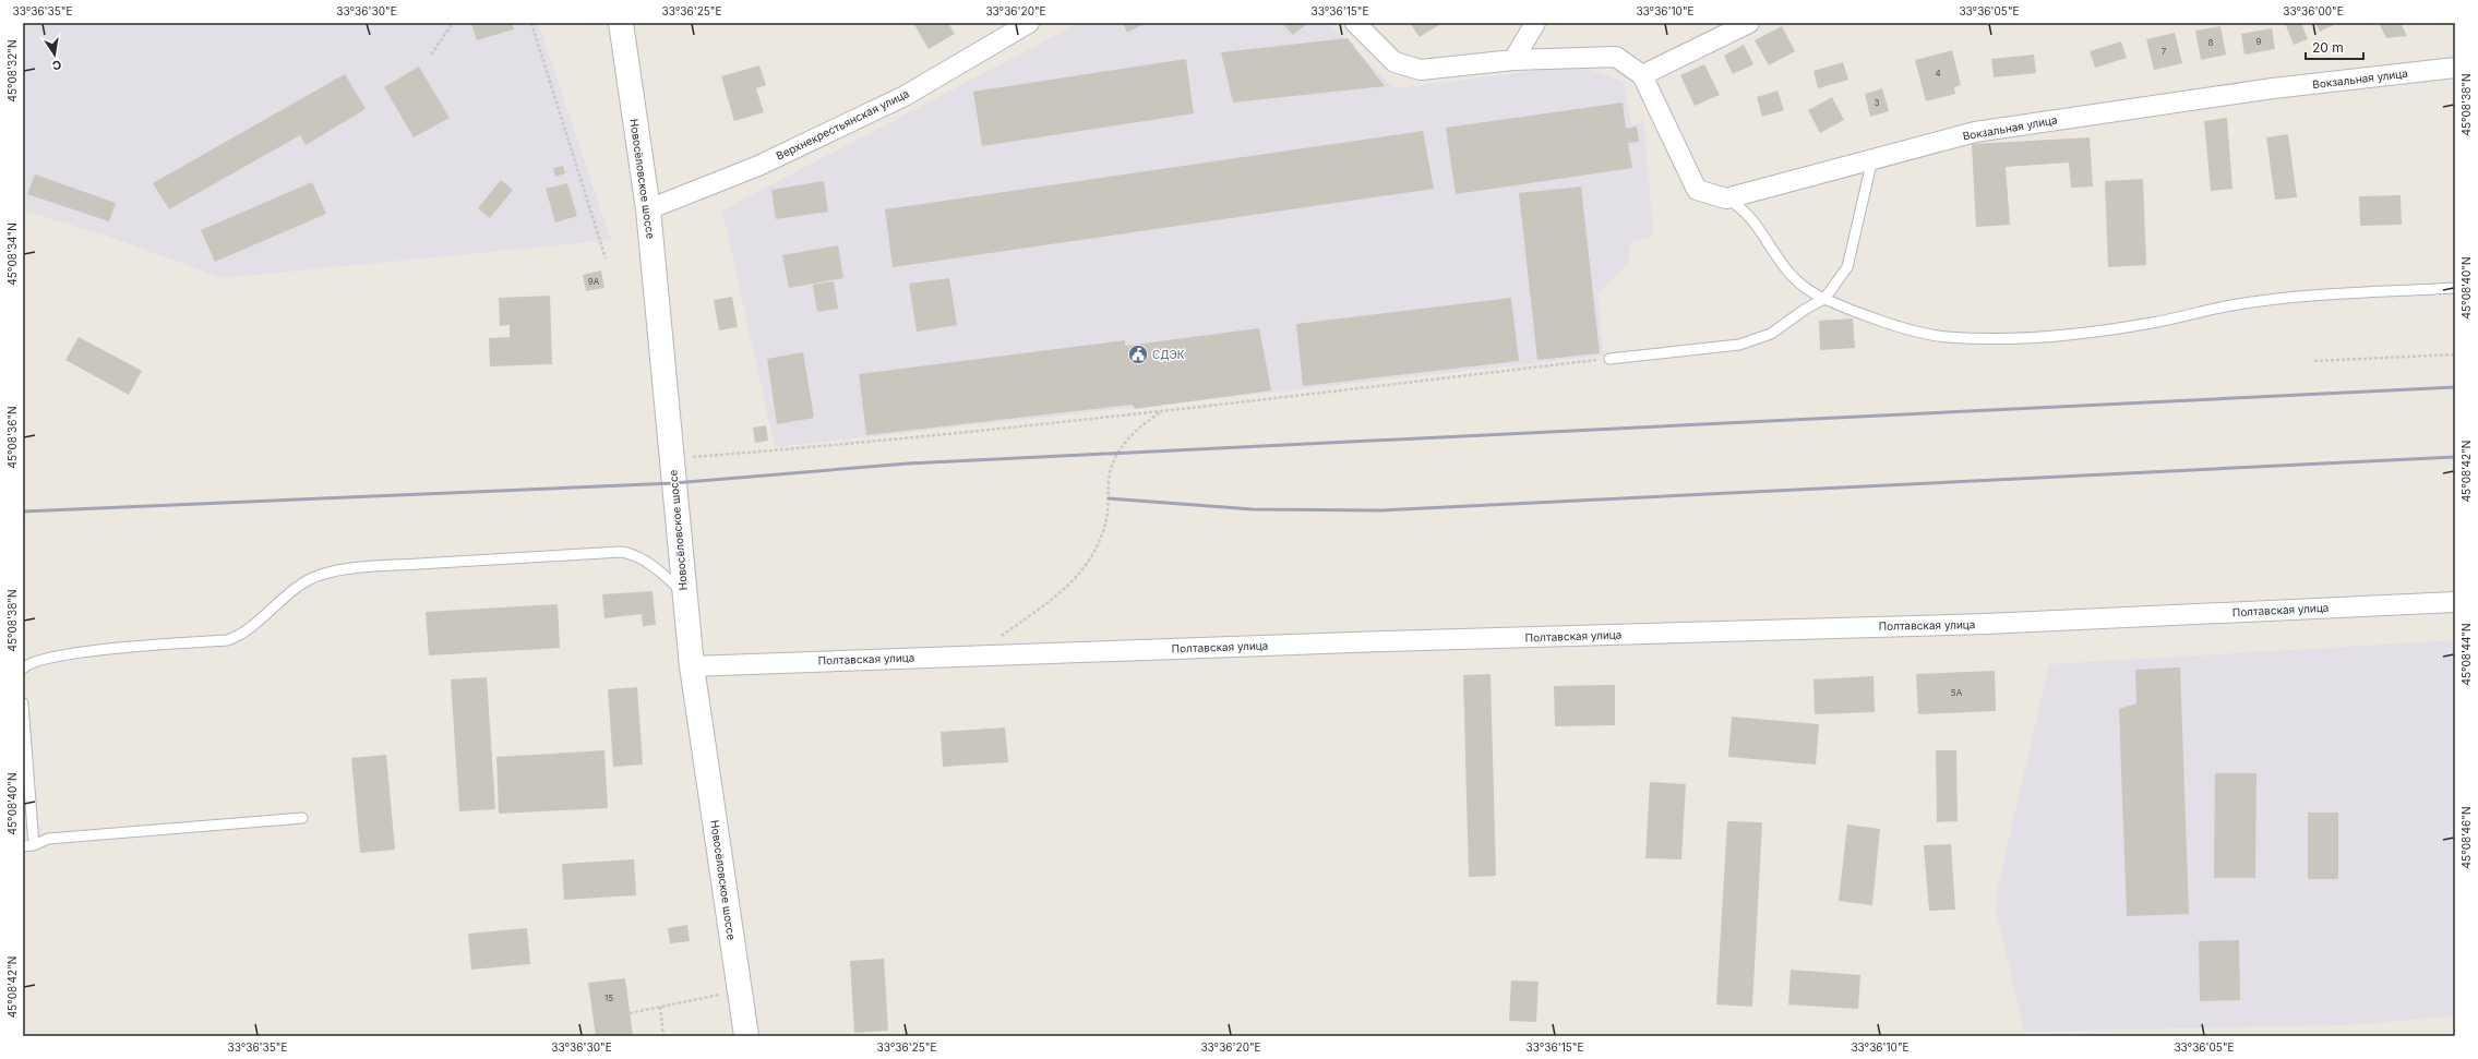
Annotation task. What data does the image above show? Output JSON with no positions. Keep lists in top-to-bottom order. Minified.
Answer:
{"streets":{"main road":["Новосёловское шоссе"],"street":["Вокзальная улица","Верхнекрестьянская улица","Полтавская улица"]},"crossings":[["Верхнекрестьянская улица","Новосёловское шоссе"],["Новосёловское шоссе","Полтавская улица"]],"places":{"public building":["СДЭК"]},"house_numbers":["9","8","7","4","3","9А","5А","15"],"scale_bar":"20 m","north":"bottom","coordinates":["33°36'35\"E","33°36'30\"E","33°36'25\"E","33°36'20\"E","33°36'15\"E","33°36'10\"E","33°36'05\"E","33°36'00\"E","45°08'32\"N","45°08'38\"N","45°08'34\"N","45°08'40\"N","45°08'36\"N","45°08'42\"N","45°08'44\"N","45°08'46\"N"]}
